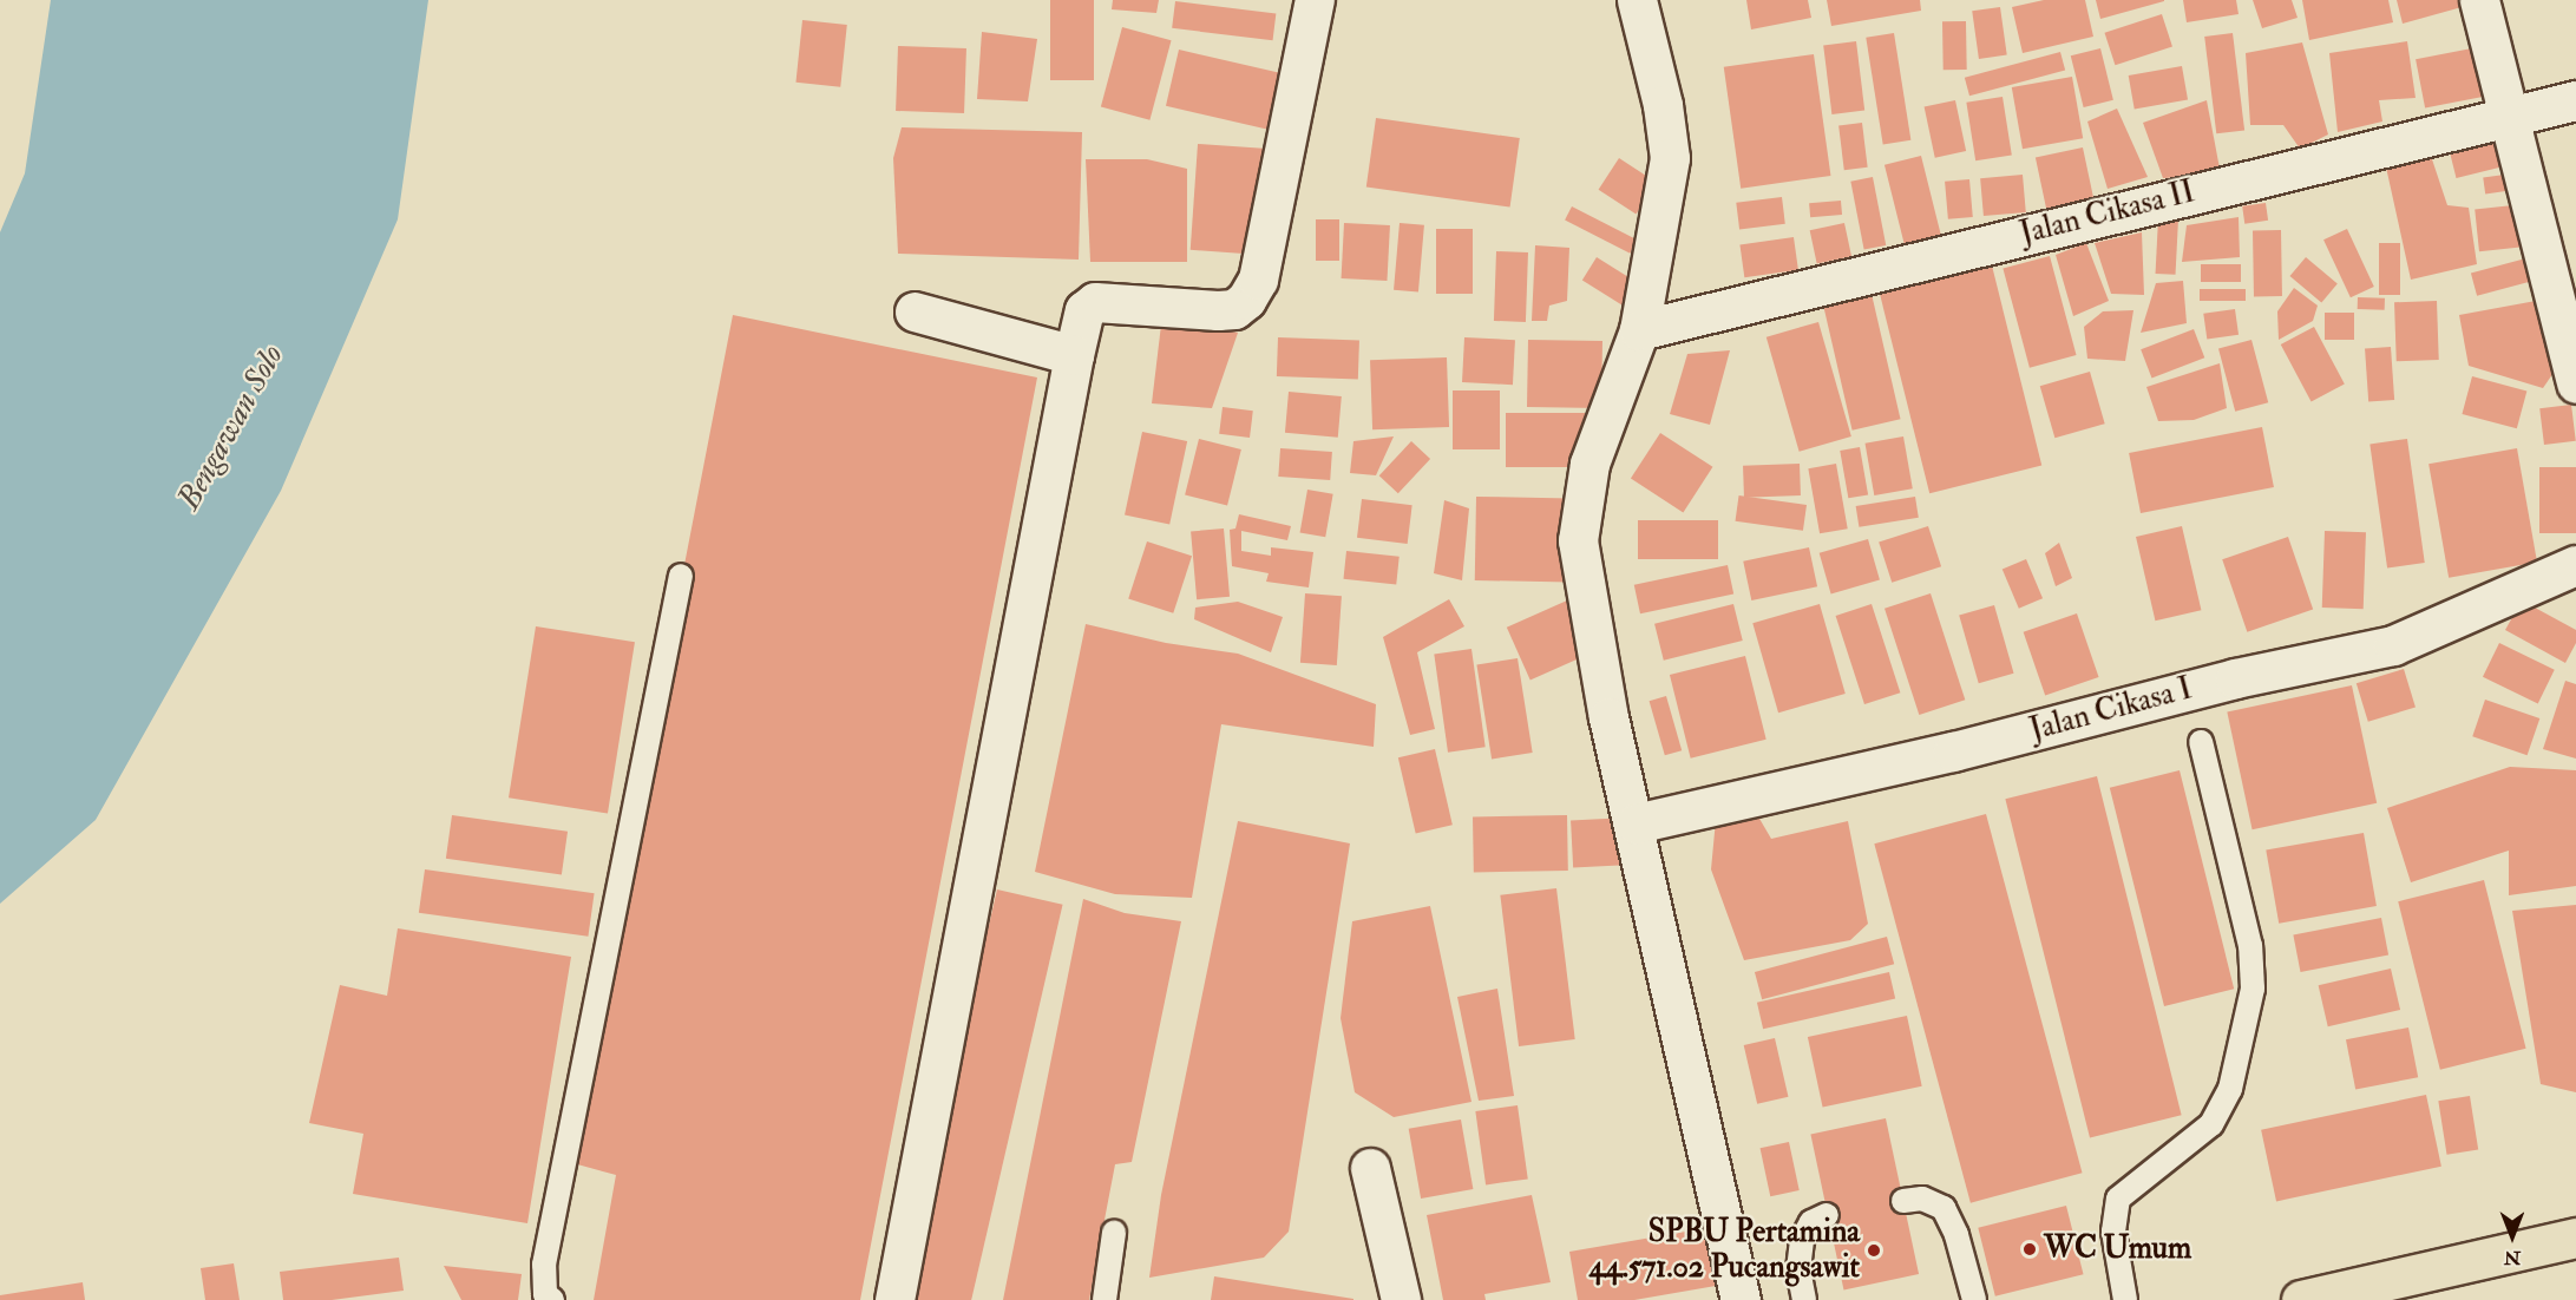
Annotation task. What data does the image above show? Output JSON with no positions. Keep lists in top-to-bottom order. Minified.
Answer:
{"streets":{"street":["Jalan Cikasa II","Jalan Cikasa I"]},"water":["Bengawan Solo"],"places":["WC Umum","SPBU Pertamina 44.571.02 Pucangsawit"],"north":"bottom"}
